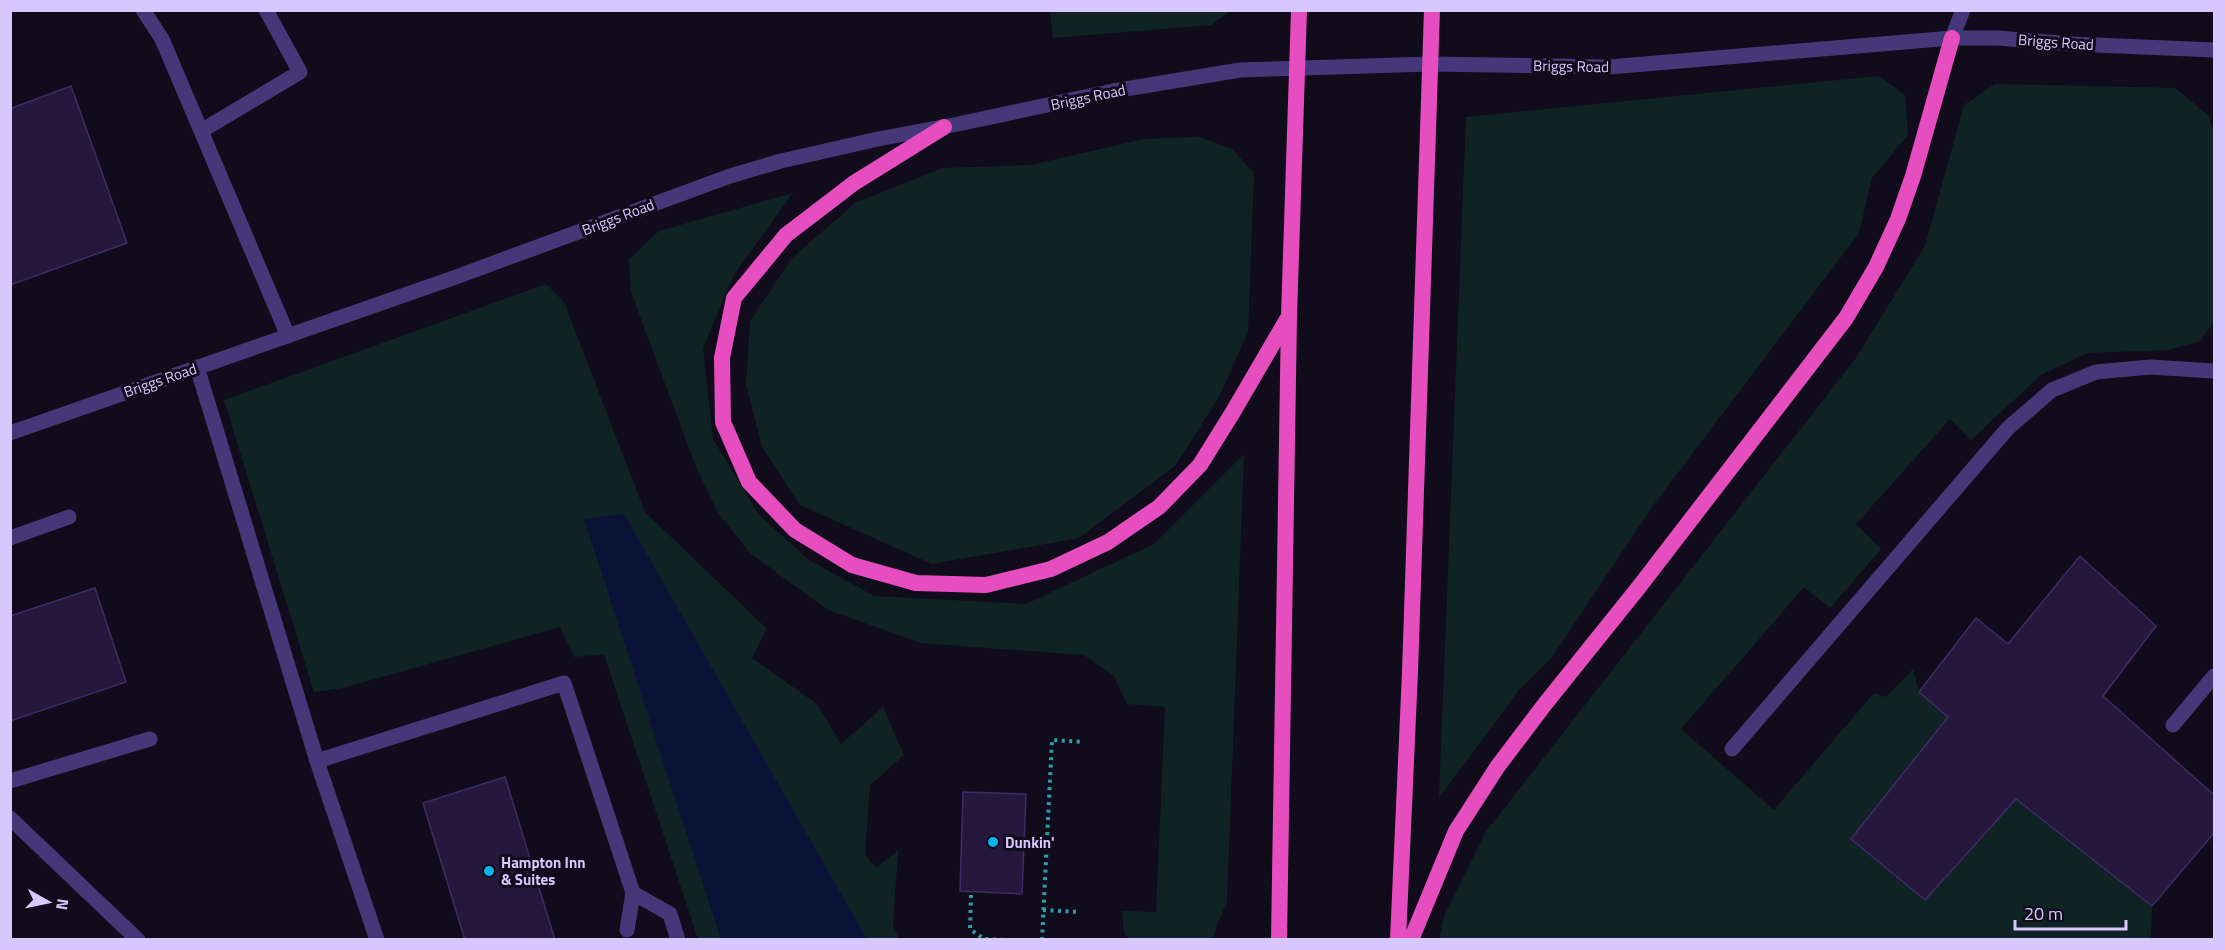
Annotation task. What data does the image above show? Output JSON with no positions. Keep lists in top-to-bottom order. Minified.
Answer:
{"streets":{"street":["Briggs Road"]},"places":["Dunkin'","Hampton Inn & Suites"],"scale_bar":"20 m","north":"right"}
